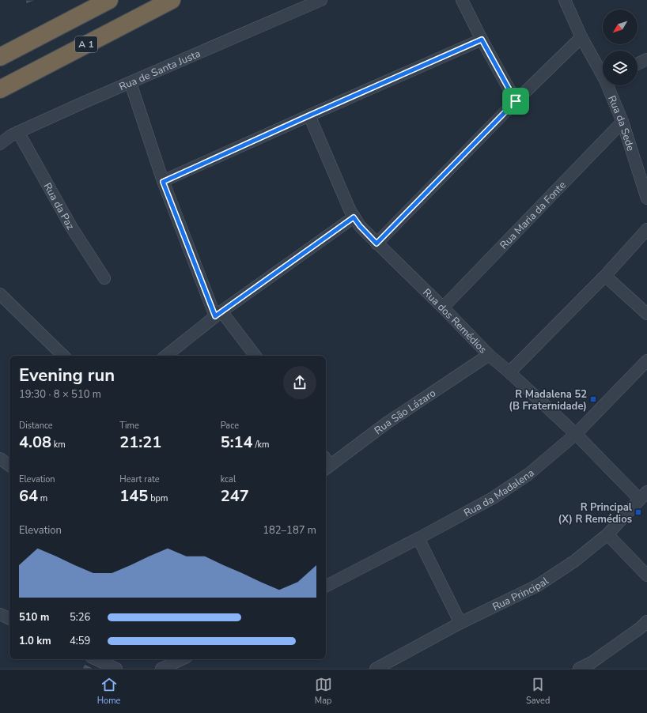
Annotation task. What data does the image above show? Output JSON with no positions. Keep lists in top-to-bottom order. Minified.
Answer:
{"streets":{"highway":["A 1"],"street":["Rua de Santa Justa","Rua da Sede","Rua da Paz","Rua Maria da Fonte","Rua dos Remédios","Rua São Lázaro","Rua da Madalena","Rua Principal"]},"crossings":[["Rua de Santa Justa","Rua da Paz"],["Rua da Sede","Rua Maria da Fonte"],["Rua Maria da Fonte","Rua dos Remédios"],["Rua dos Remédios","Rua São Lázaro"],["Rua dos Remédios","Rua da Madalena"],["Rua dos Remédios","Rua Principal"]],"places":{"transit":["R Madalena 52 (B Fraternidade)","R Principal (X) R Remédios"]},"north":"bottom left","page":{"heading":["Evening run","19:30 · 8 × 510 m"],"stats":[["Distance","4.08 km"],["Time","21:21"],["Pace","5:14 /km"],["Elevation","64 m"],["Heart rate","145 bpm"],["kcal","247"]],"chart":["Elevation","182–187 m"],"list":[{"name":"510 m","note":"5:26"},{"name":"1.0 km","note":"4:59"}],"tabs":["Home","Map","Saved"]}}
